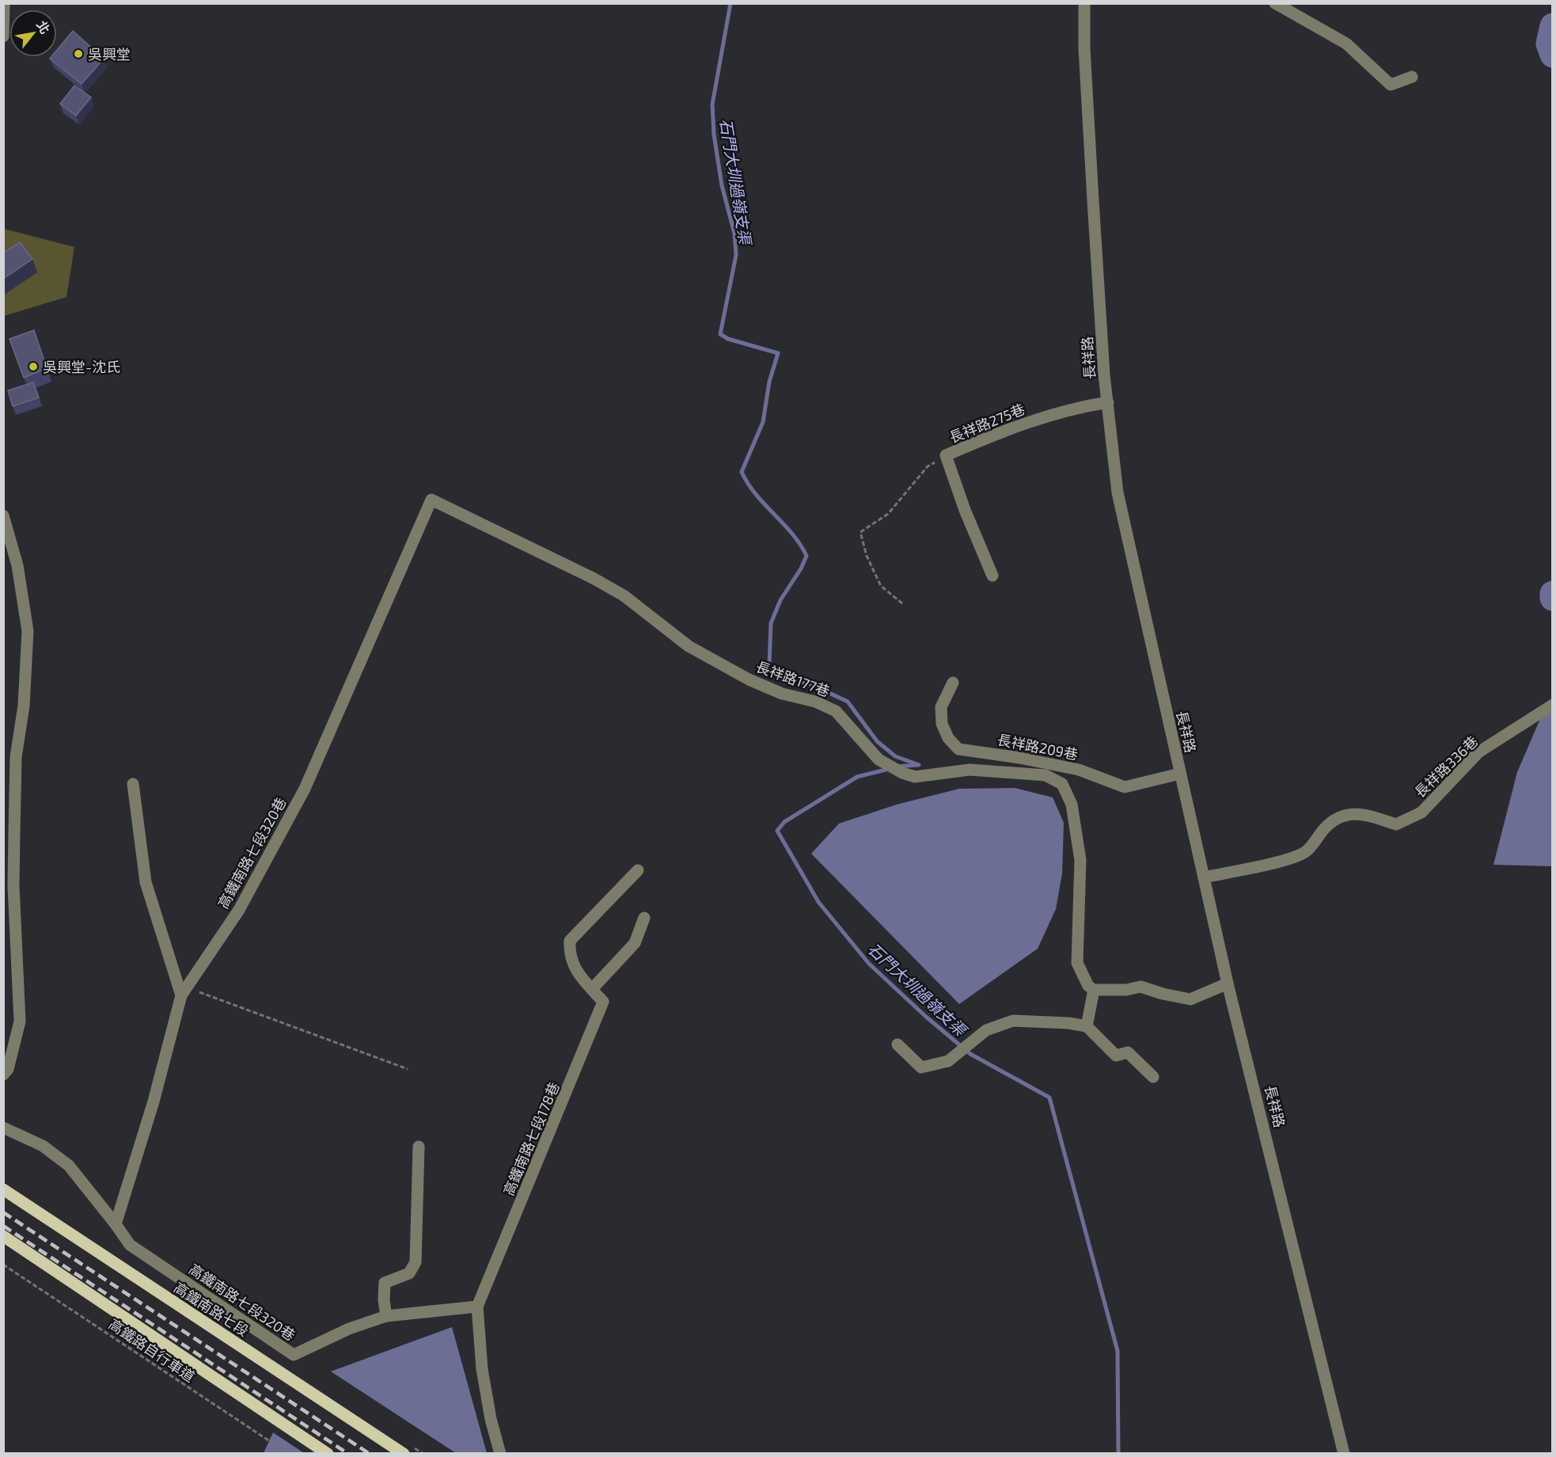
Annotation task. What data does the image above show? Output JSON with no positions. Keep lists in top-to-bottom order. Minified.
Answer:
{"streets":{"main road":["高鐵南路七段"],"street":["長祥路","長祥路275巷","長祥路177巷","長祥路209巷","長祥路336巷","高鐵南路七段320巷","高鐵南路七段178巷"],"path":["高鐵路自行車道"]},"crossings":[["長祥路","長祥路275巷"],["長祥路","長祥路209巷"],["長祥路","長祥路336巷"],["長祥路177巷","高鐵南路七段320巷"],["高鐵南路七段320巷","高鐵南路七段178巷"]],"water":["石門大圳過嶺支渠"],"places":["吳興堂","吳興堂-沈氏"],"north":"top right"}
